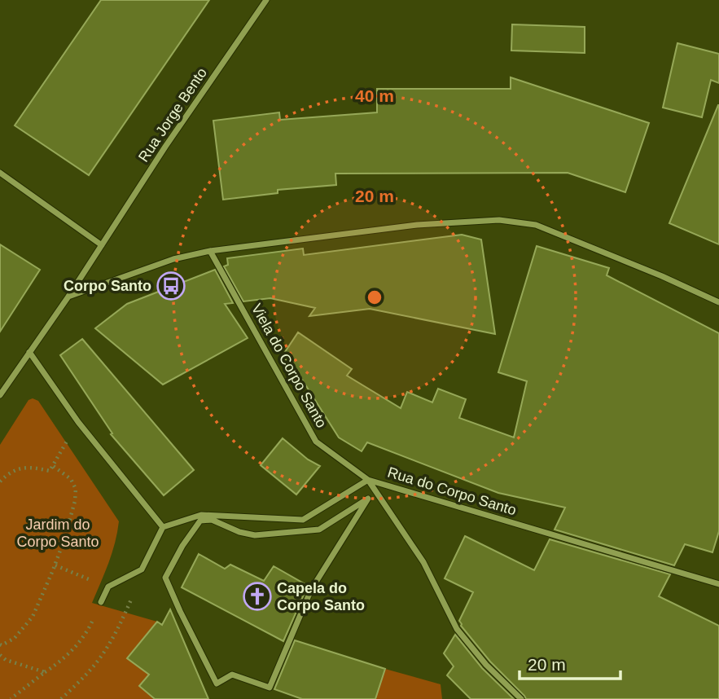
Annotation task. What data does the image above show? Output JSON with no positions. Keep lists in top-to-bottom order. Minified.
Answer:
{"streets":{"street":["Rua Jorge Bento","Viela do Corpo Santo","Rua do Corpo Santo"]},"crossings":[["Viela do Corpo Santo","Rua do Corpo Santo"]],"parks":["Jardim do Corpo Santo"],"places":{"bus stop":["Corpo Santo"],"church":["Capela do Corpo Santo"]},"scale_bar":"20 m","rings":["40 m","20 m"]}
